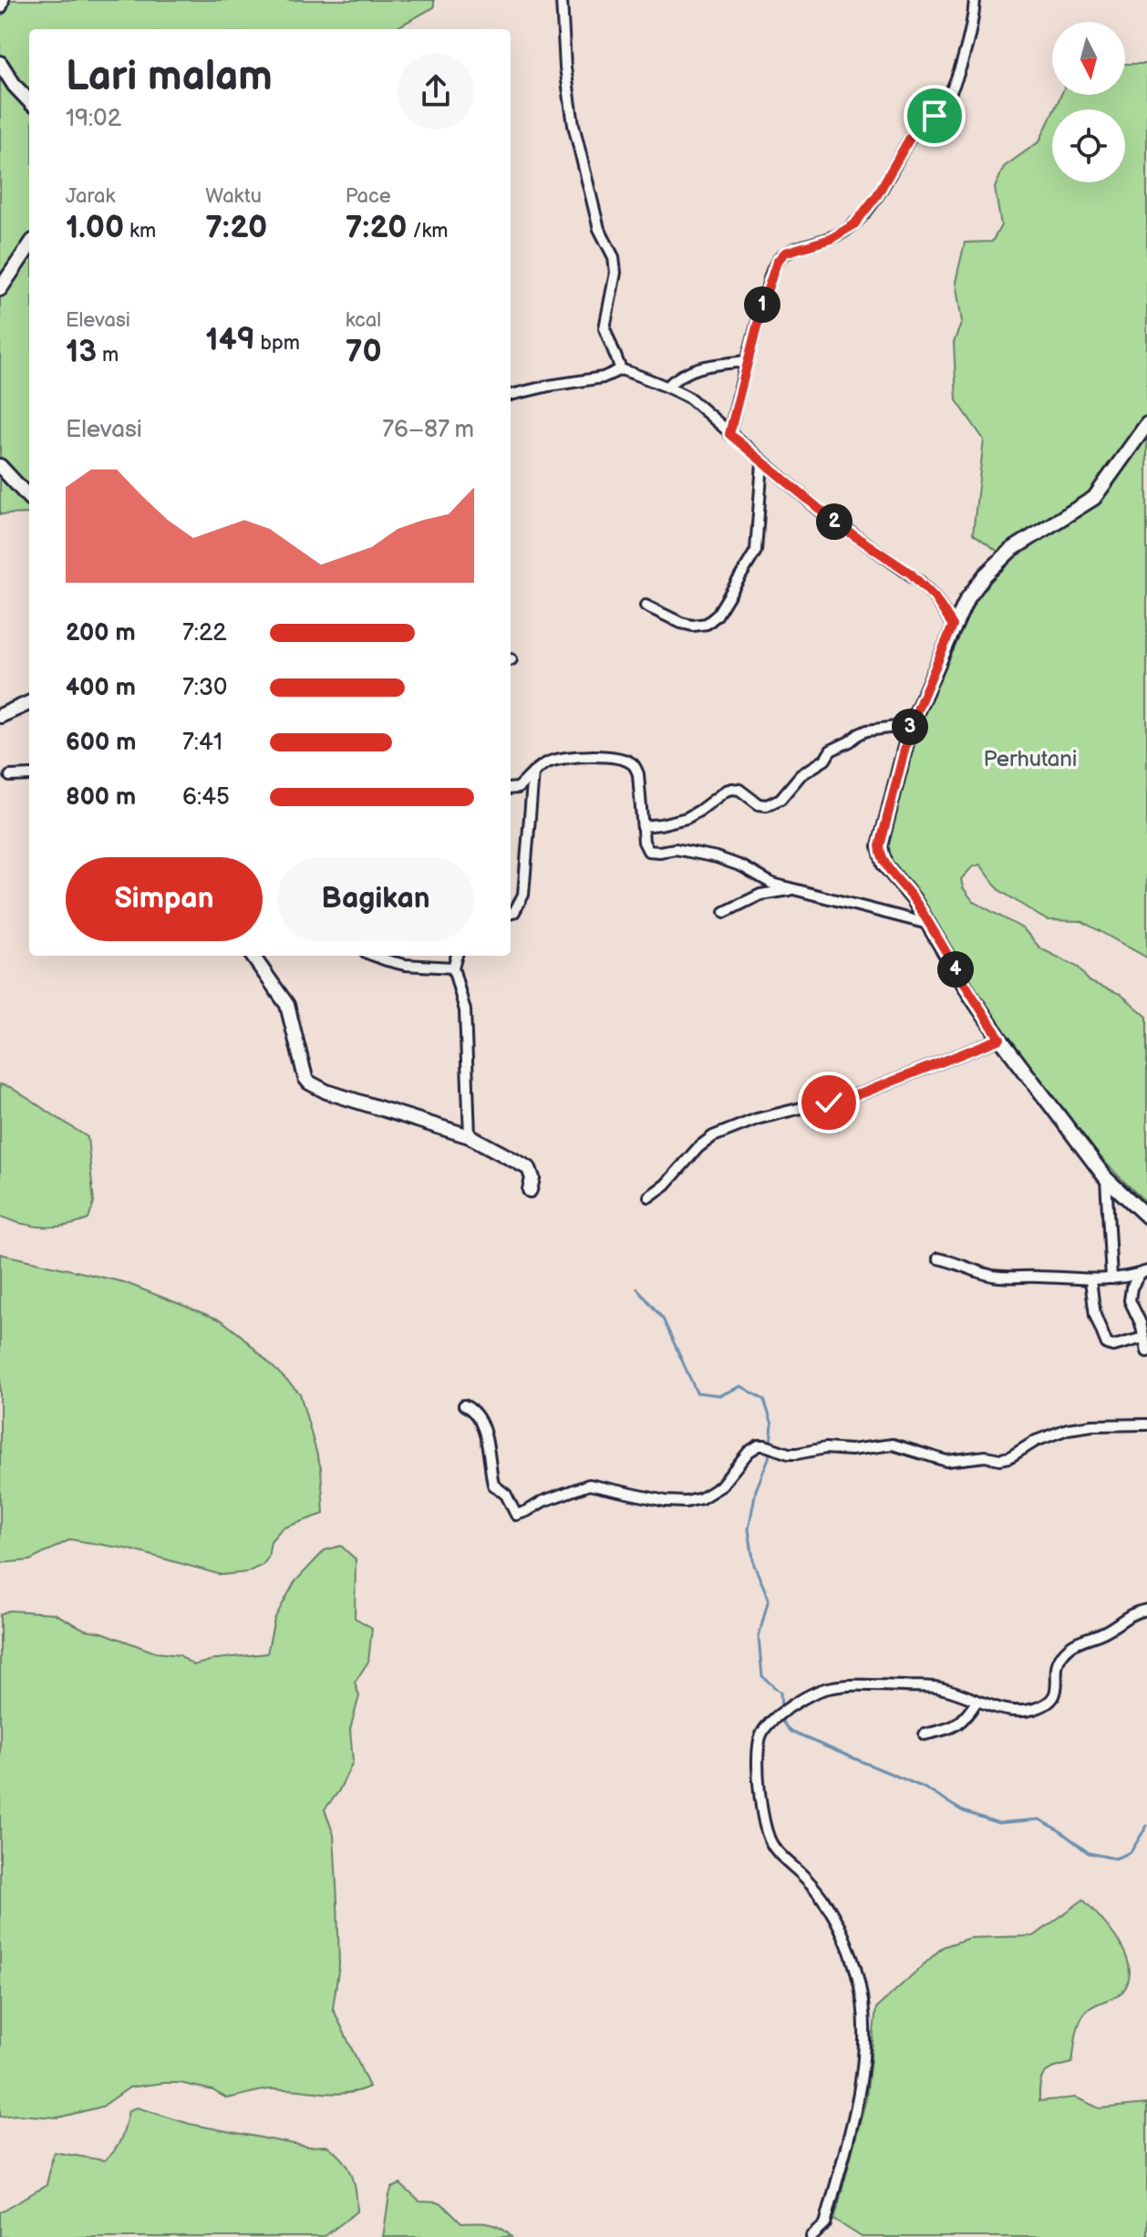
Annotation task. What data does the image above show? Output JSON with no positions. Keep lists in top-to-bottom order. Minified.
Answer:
{"parks":["Perhutani"],"north":"bottom","page":{"heading":["Lari malam","19:02"],"stats":[["Jarak","1.00 km"],["Waktu","7:20"],["Pace","7:20 /km"],["Elevasi","13 m"],["149 bpm"],["kcal","70"]],"pins":["1","2","3","4"],"chart":["Elevasi","76–87 m"],"list":[{"name":"200 m","note":"7:22"},{"name":"400 m","note":"7:30"},{"name":"600 m","note":"7:41"},{"name":"800 m","note":"6:45"}],"buttons":["Simpan","Bagikan"]}}
